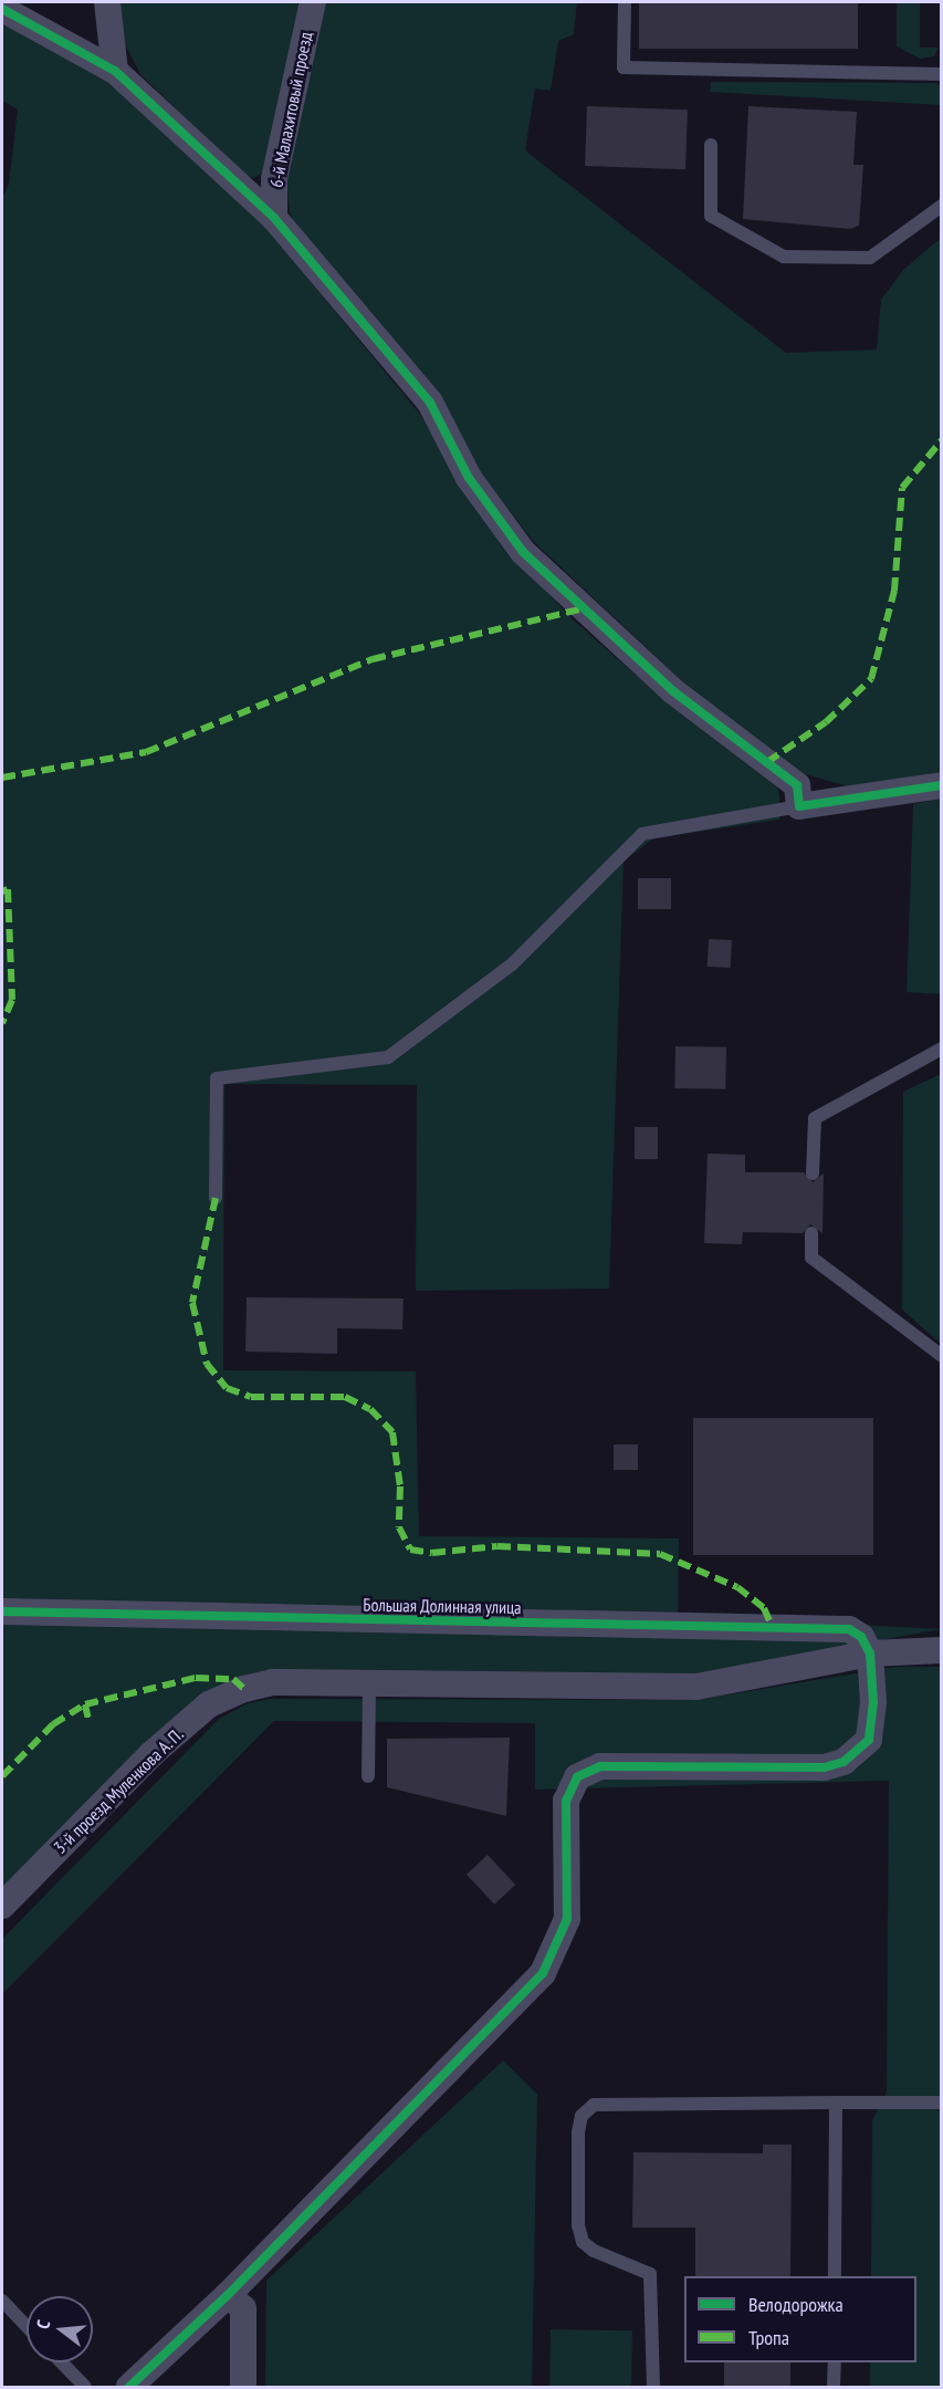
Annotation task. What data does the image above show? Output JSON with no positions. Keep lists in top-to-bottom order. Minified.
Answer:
{"streets":{"street":["6-й Малахитовый проезд","Большая Долинная улица","3-й проезд Муленкова А. П."]},"legend":["Велодорожка","Тропа"],"north":"left"}
